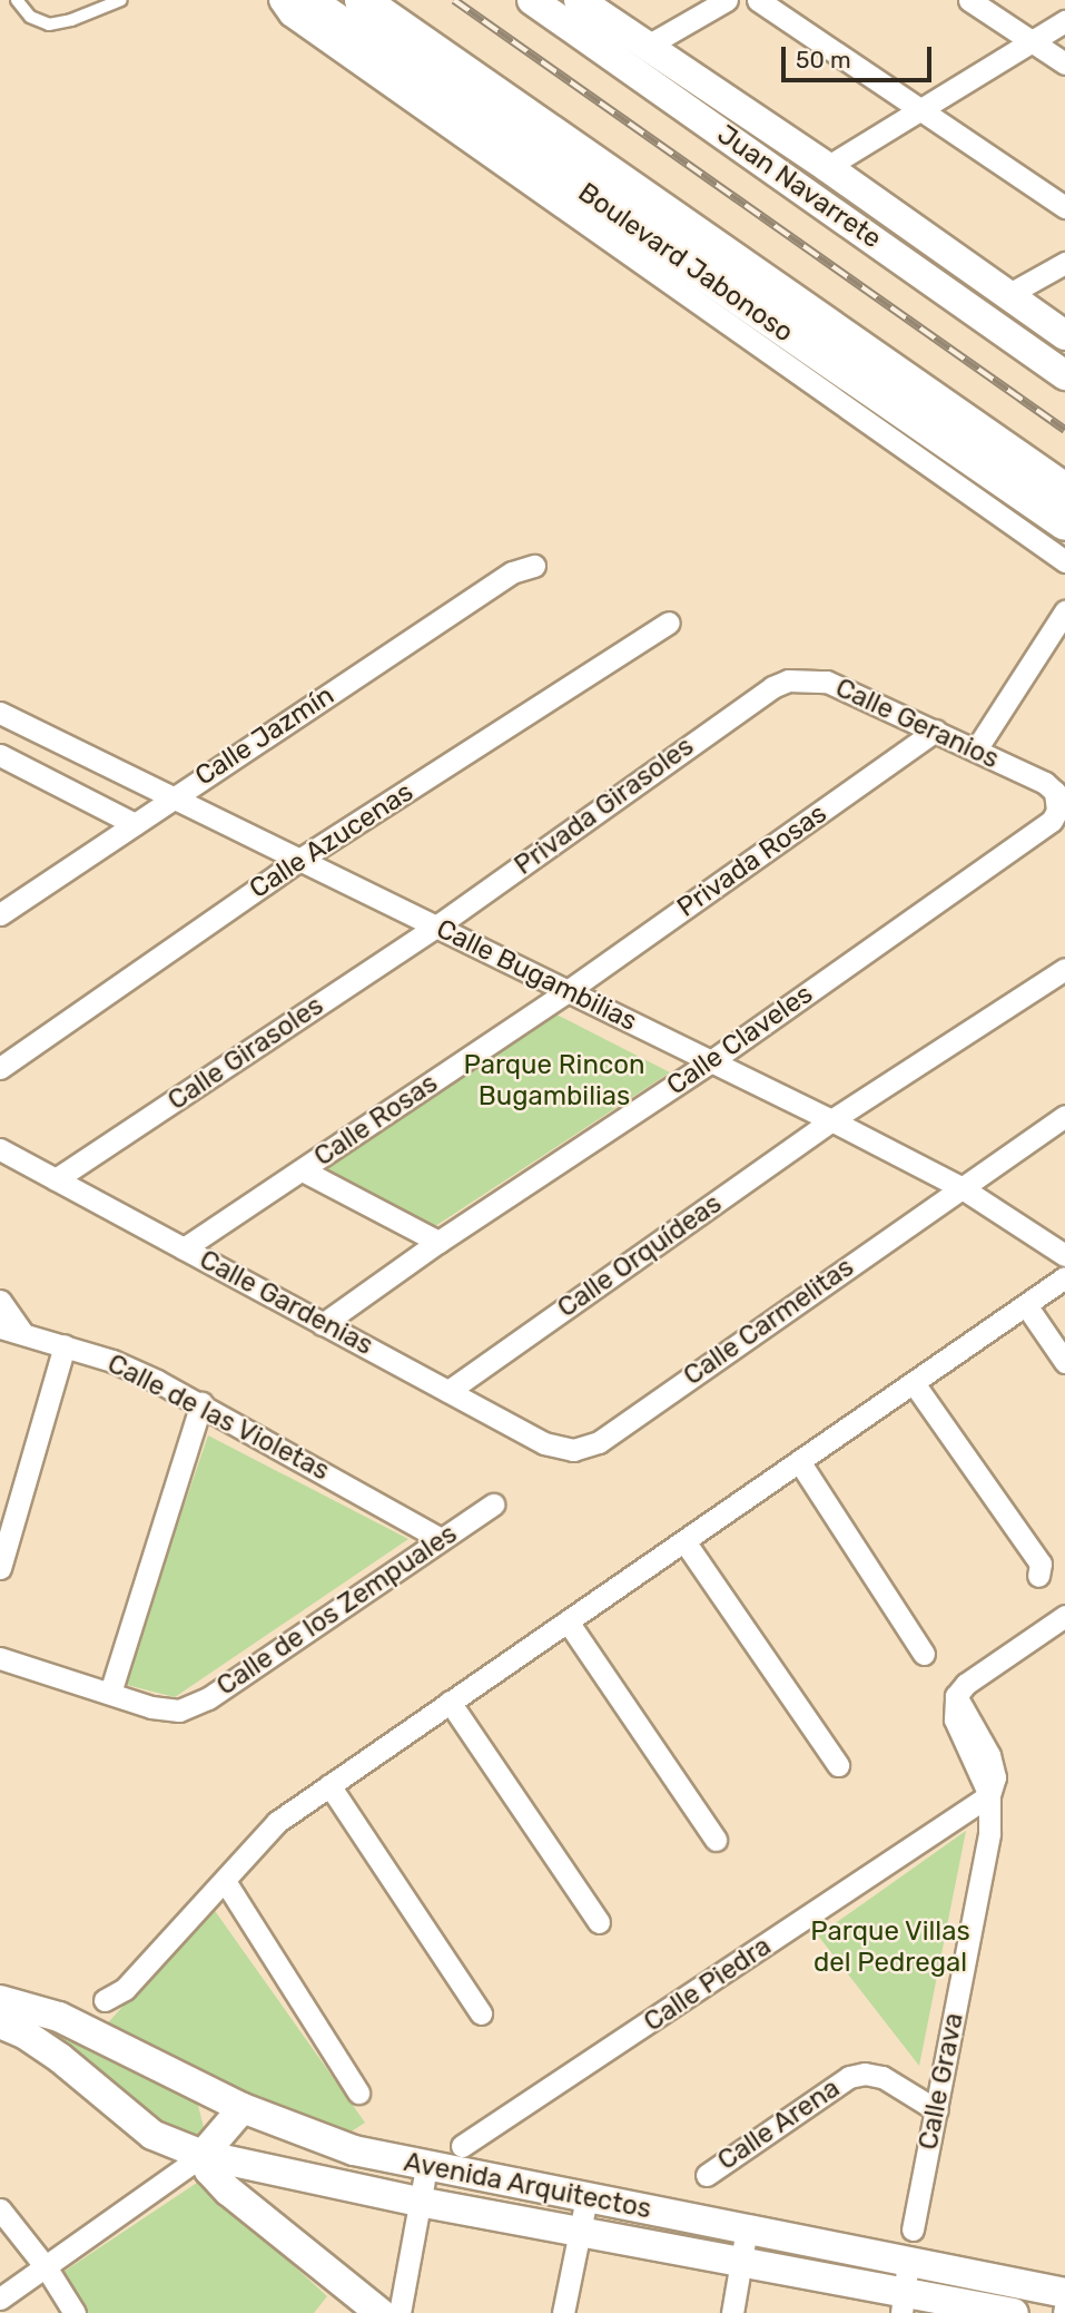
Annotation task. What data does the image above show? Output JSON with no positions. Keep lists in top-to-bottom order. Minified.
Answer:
{"streets":{"main road":["Boulevard Jabonoso"],"street":["Juan Navarrete","Calle Geranios","Calle Jazmín","Privada Girasoles","Calle Azucenas","Privada Rosas","Calle Bugambilias","Calle Claveles","Calle Girasoles","Calle Rosas","Calle Orquídeas","Calle Gardenias","Calle Carmelitas","Calle de las Violetas","Calle de los Zempuales","Calle Piedra","Calle Grava","Calle Arena","Avenida Arquitectos"]},"crossings":[["Calle Geranios","Privada Girasoles"],["Calle Geranios","Privada Rosas"],["Calle Geranios","Calle Claveles"],["Calle Jazmín","Calle Bugambilias"],["Privada Girasoles","Calle Bugambilias"],["Privada Girasoles","Calle Girasoles"],["Calle Azucenas","Calle Bugambilias"],["Privada Rosas","Calle Bugambilias"],["Privada Rosas","Calle Rosas"],["Calle Bugambilias","Calle Claveles"],["Calle Bugambilias","Calle Girasoles"],["Calle Bugambilias","Calle Rosas"],["Calle Bugambilias","Calle Orquídeas"],["Calle Bugambilias","Calle Carmelitas"],["Calle Claveles","Calle Gardenias"],["Calle Girasoles","Calle Gardenias"],["Calle Rosas","Calle Gardenias"],["Calle Orquídeas","Calle Gardenias"],["Calle Gardenias","Calle Carmelitas"],["Calle de las Violetas","Calle de los Zempuales"],["Calle Piedra","Calle Grava"],["Calle Grava","Calle Arena"]],"parks":["Parque Rincon Bugambilias","Parque Villas del Pedregal"],"scale_bar":"50 m"}
